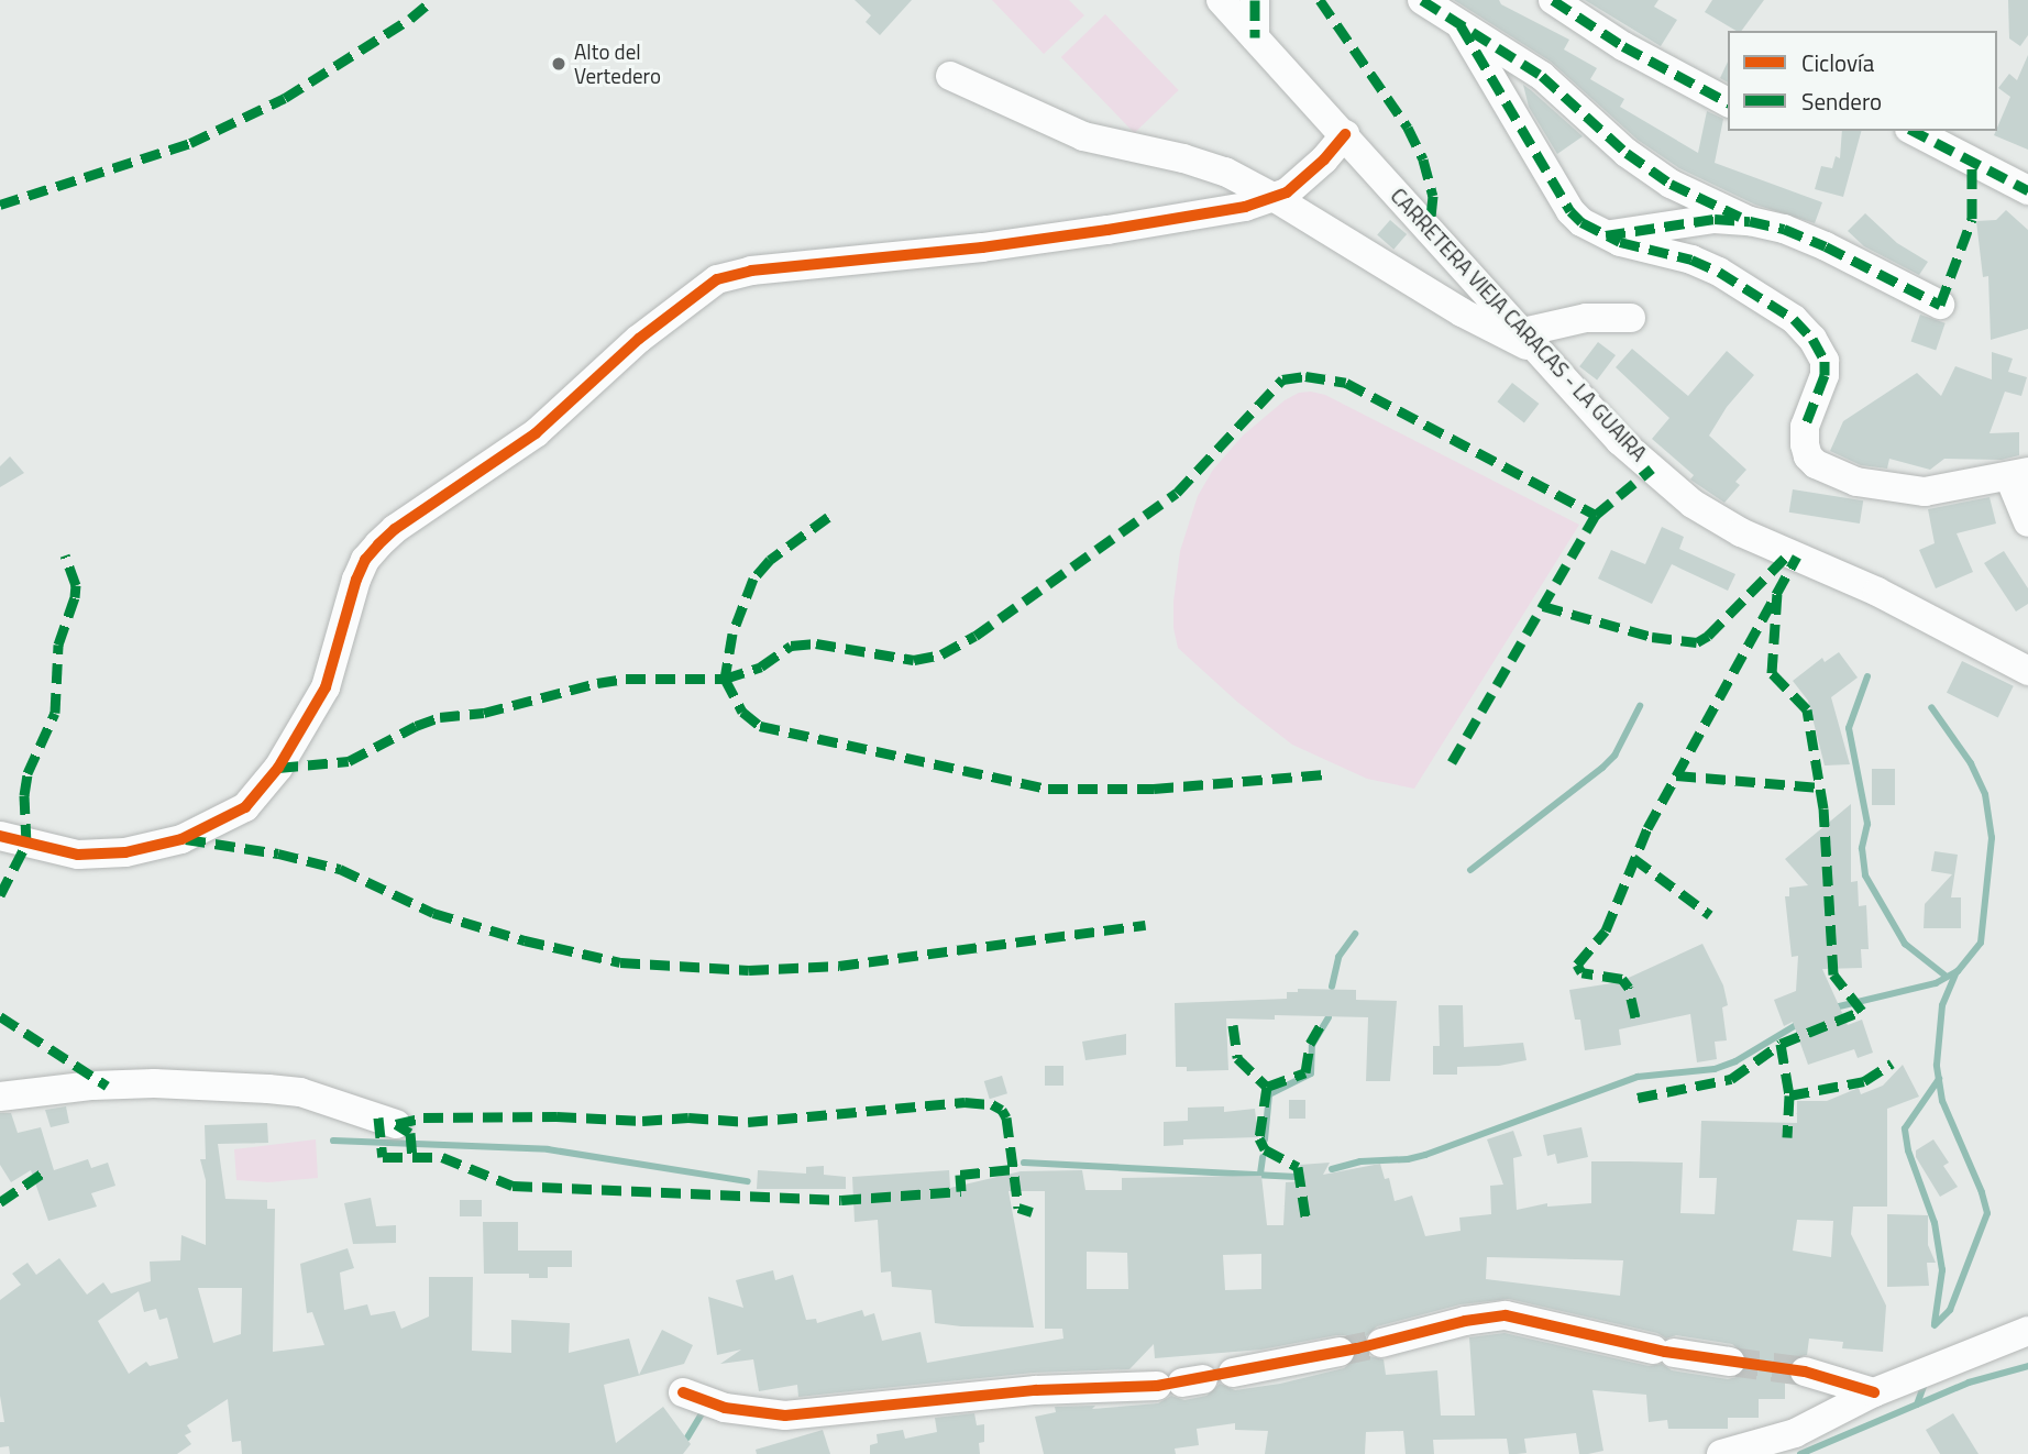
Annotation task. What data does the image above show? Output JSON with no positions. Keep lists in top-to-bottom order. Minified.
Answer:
{"streets":{"street":["CARRETERA VIEJA CARACAS - LA GUAIRA"]},"places":["Alto del Vertedero"],"legend":["Ciclovía","Sendero"]}
